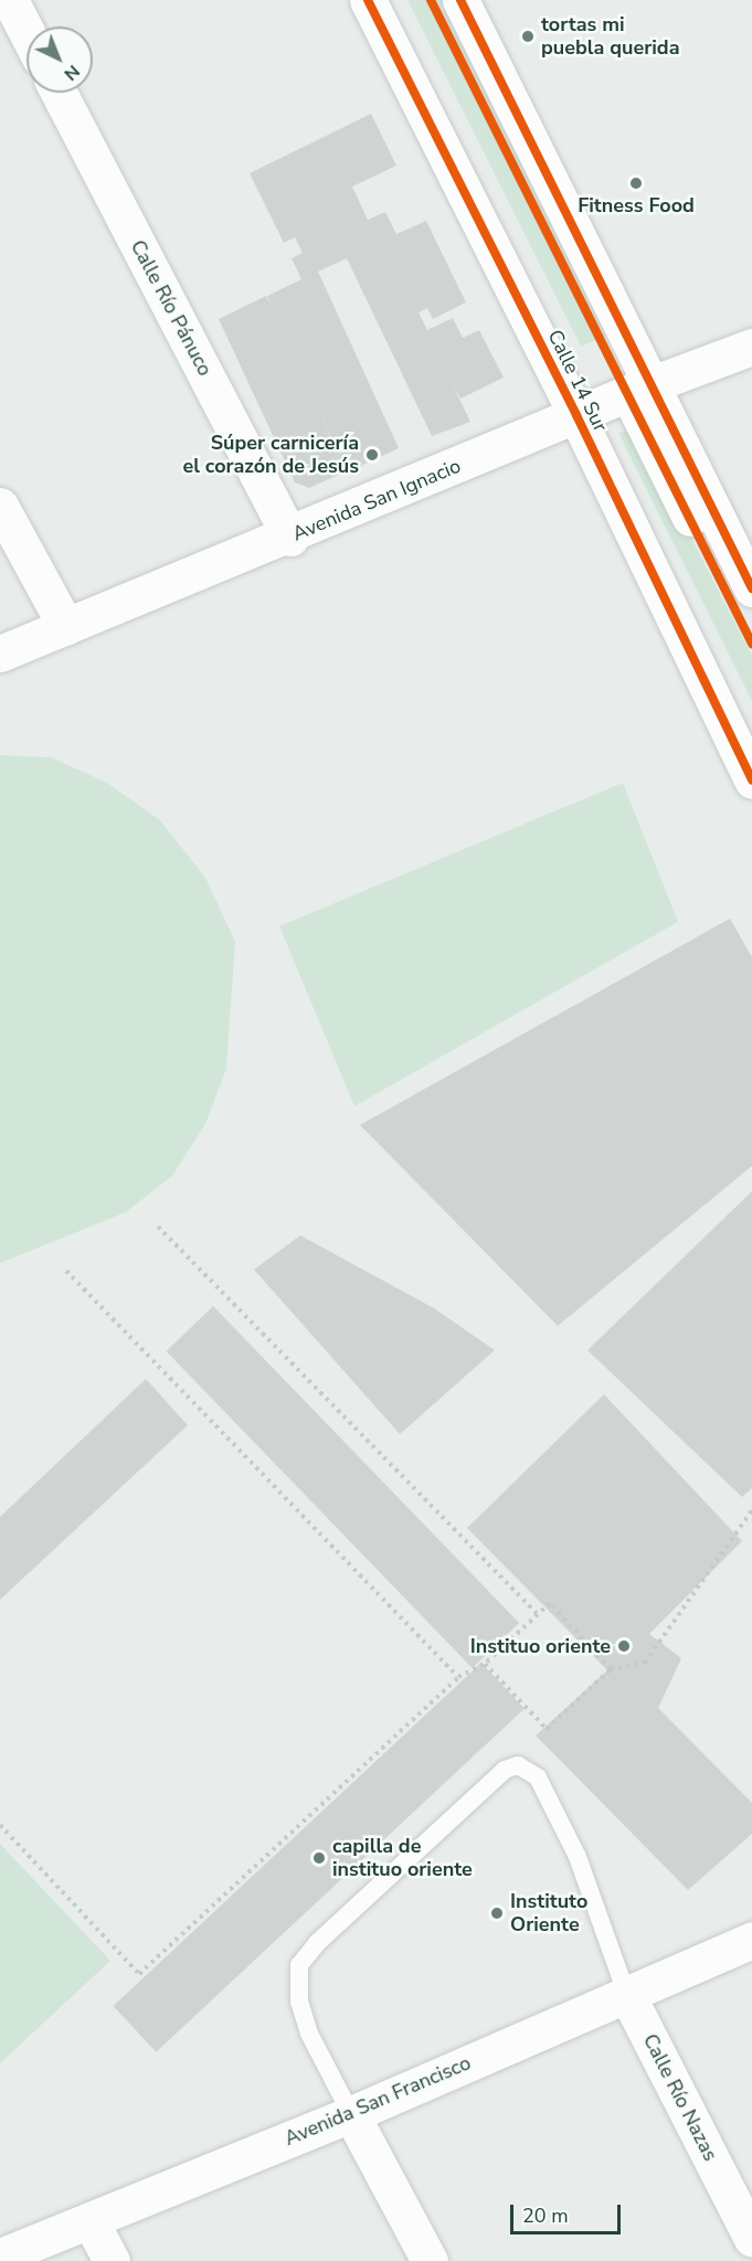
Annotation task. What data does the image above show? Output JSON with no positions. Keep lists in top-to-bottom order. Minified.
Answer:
{"streets":{"street":["Calle Río Pánuco","Calle 14 Sur","Avenida San Ignacio","Calle Río Nazas","Avenida San Francisco"]},"crossings":[["Calle Río Pánuco","Avenida San Ignacio"],["Calle 14 Sur","Avenida San Ignacio"],["Calle Río Nazas","Avenida San Francisco"]],"places":["tortas mi puebla querida","Fitness Food","Súper carnicería el corazón de Jesús","Instituo oriente","capilla de instituo oriente","Instituto Oriente"],"scale_bar":"20 m","north":"bottom right"}
